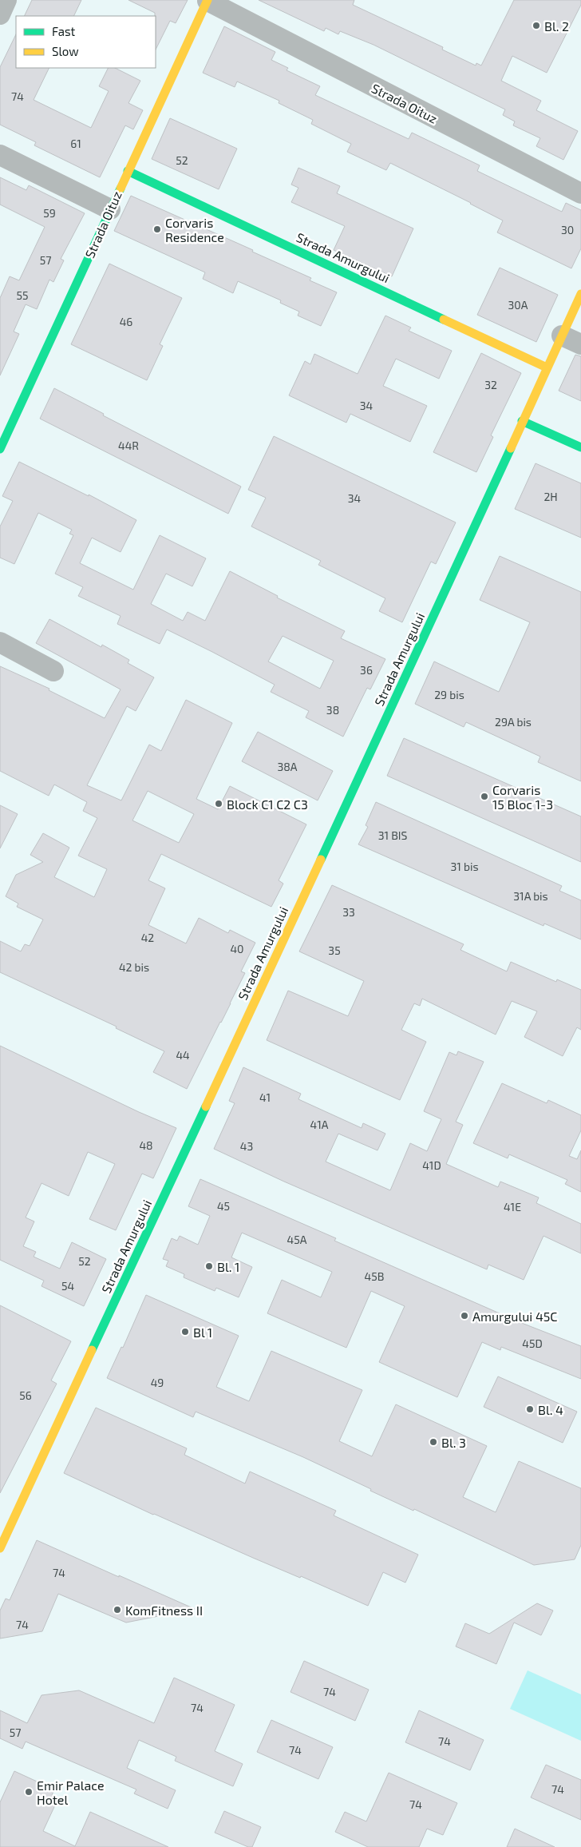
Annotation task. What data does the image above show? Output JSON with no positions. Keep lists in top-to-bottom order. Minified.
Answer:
{"streets":{"street":["Strada Oituz","Strada Amurgului"]},"crossings":[["Strada Oituz","Strada Amurgului"]],"places":["Bl. 2","Corvaris Residence","Corvaris 15 Bloc 1-3","Block C1 C2 C3","Bl. 1","Amurgului 45C","Bl 1","Bl. 4","Bl. 3","KomFitness II","Emir Palace Hotel"],"house_numbers":["74","61","52","59","30","57","55","30A","46","32","34","44R","2H","34","36","29 bis","38","29A bis","38A","31 BIS","31 bis","31A bis","33","42","40","35","42 bis","44","41","41A","48","43","41D","45","41E","45A","52","45B","54","45D","49","56","74","74","74","74","57","74","74","74","74"],"legend":["Fast","Slow"]}
